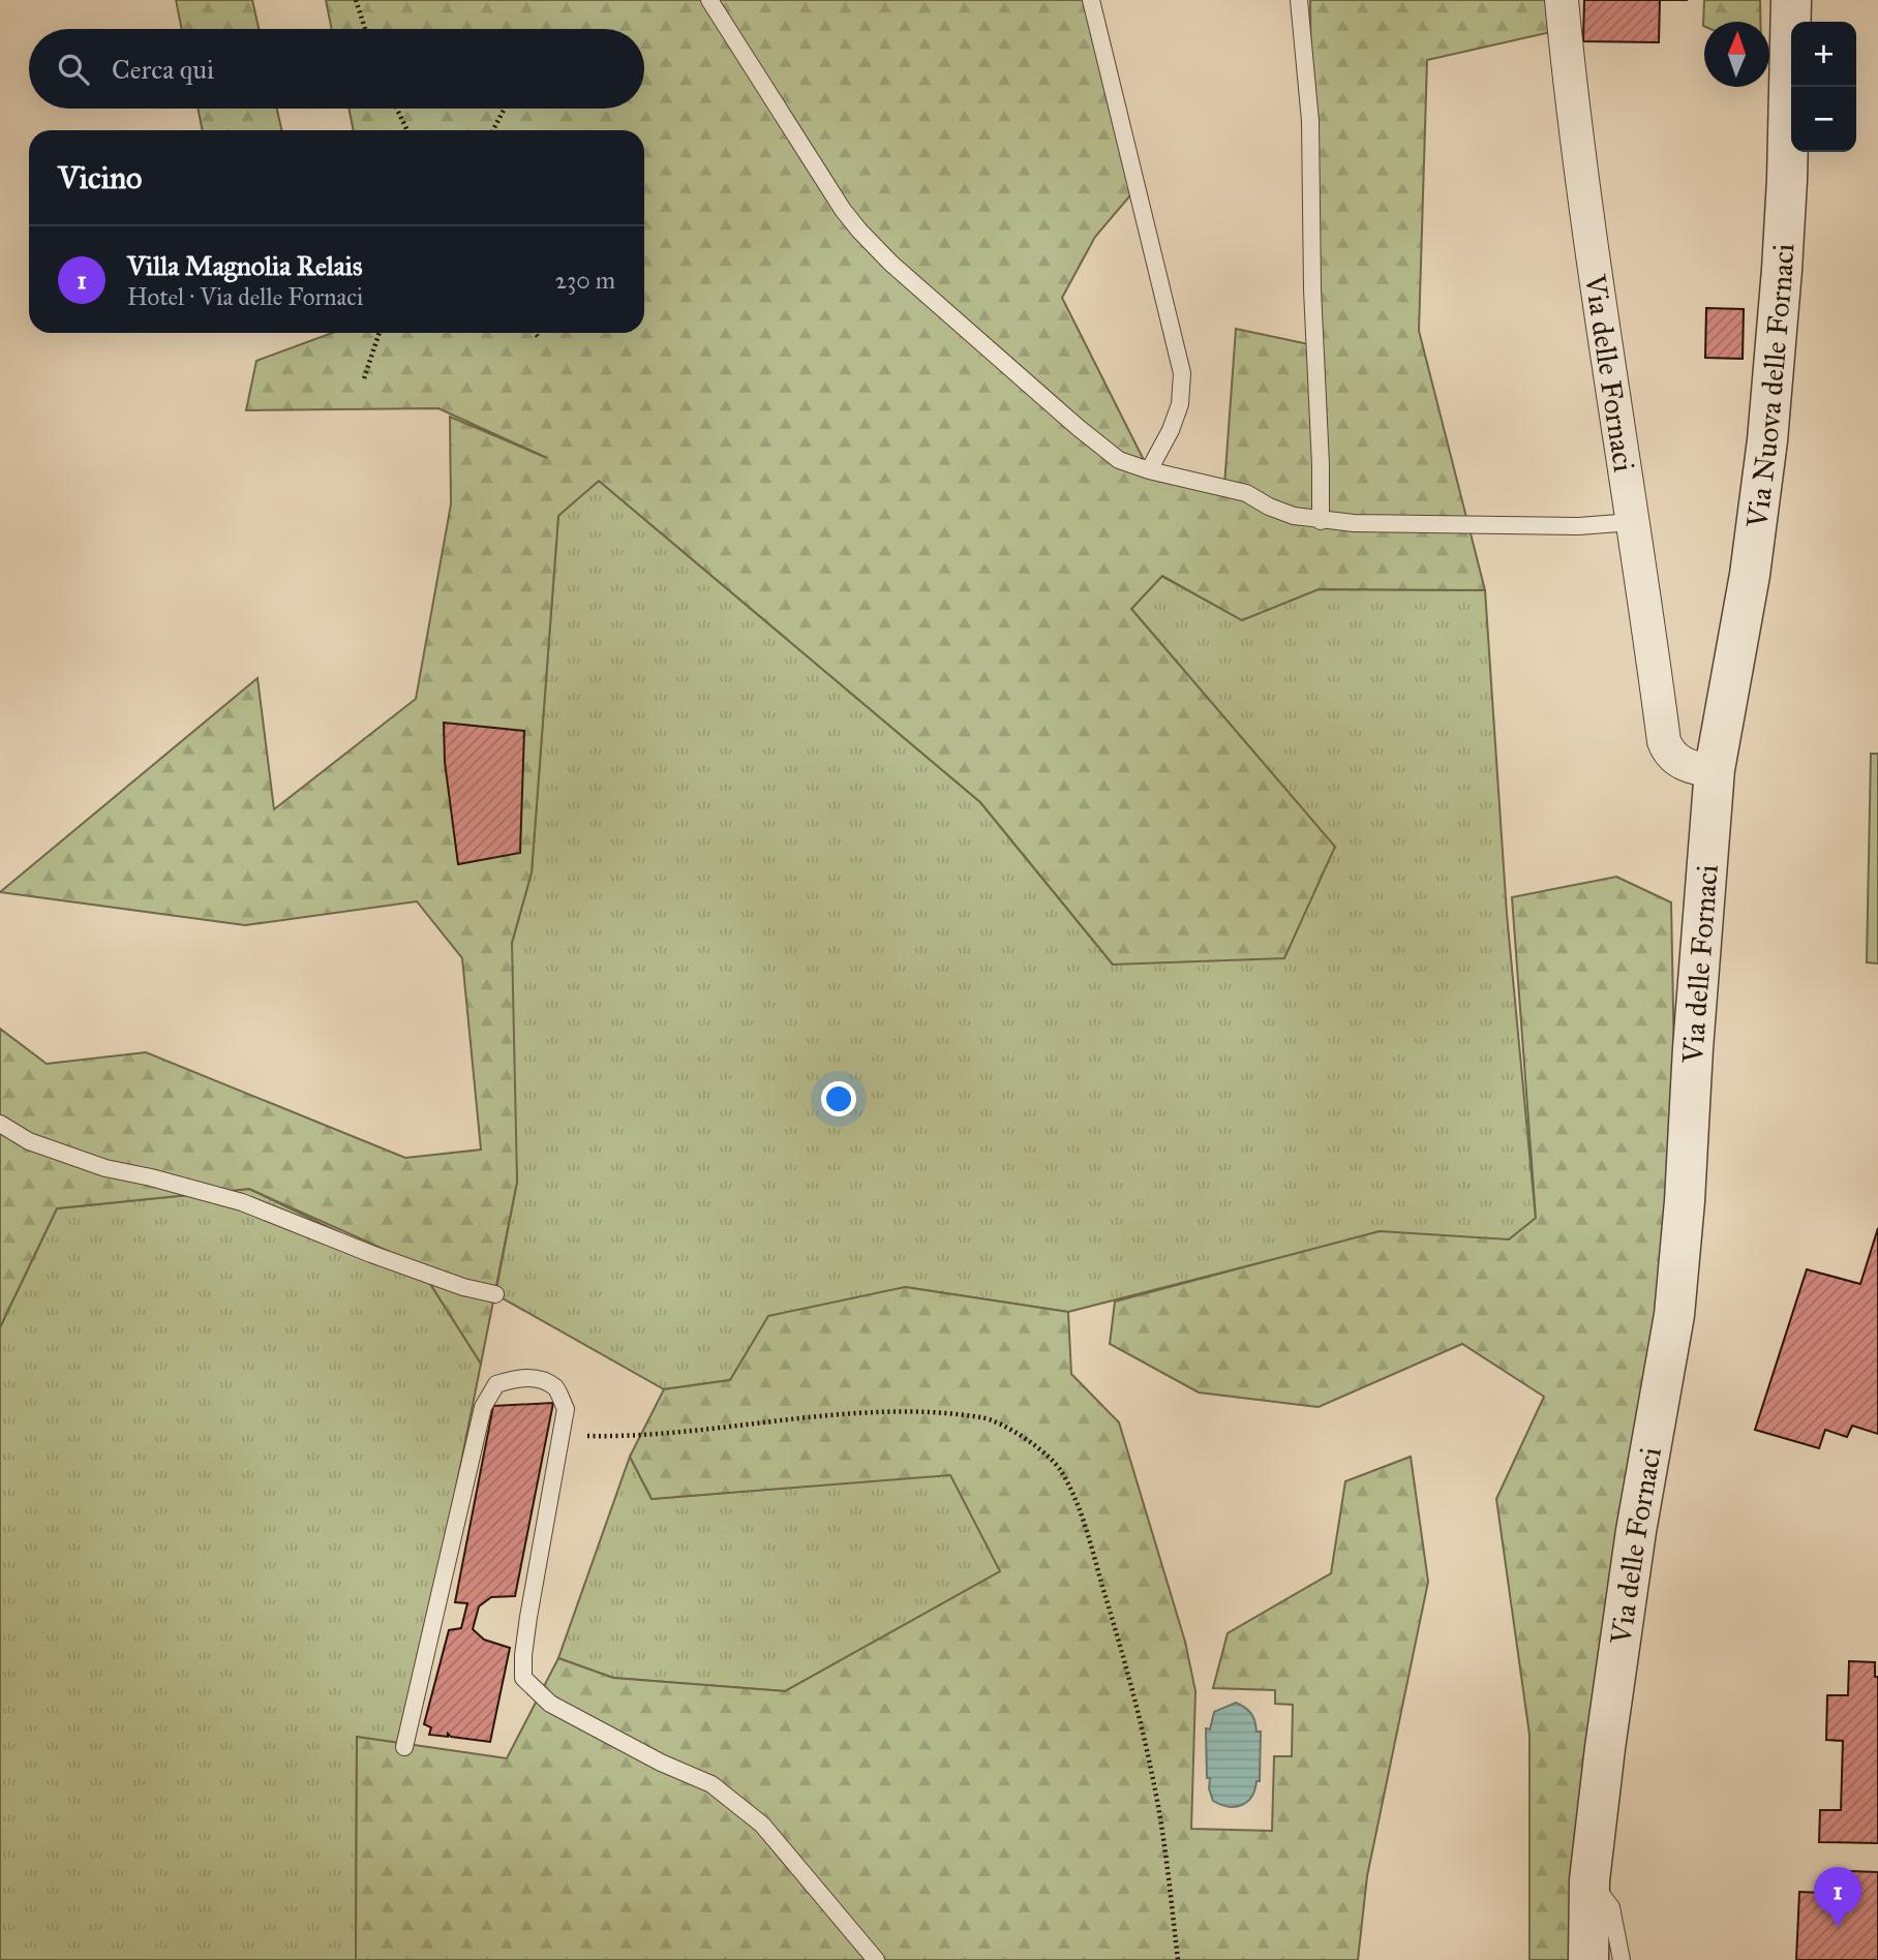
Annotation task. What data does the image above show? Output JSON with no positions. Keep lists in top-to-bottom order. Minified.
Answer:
{"streets":{"street":["Via delle Fornaci","Via Nuova delle Fornaci"]},"crossings":[["Via delle Fornaci","Via Nuova delle Fornaci"]],"north":"top","page":{"map_buttons":["+","−"],"search":"Cerca qui","heading":"Vicino","list":[{"mark":"1","name":"Villa Magnolia Relais","note":"Hotel · Via delle Fornaci","value":"230 m"}],"pins":"1"}}
